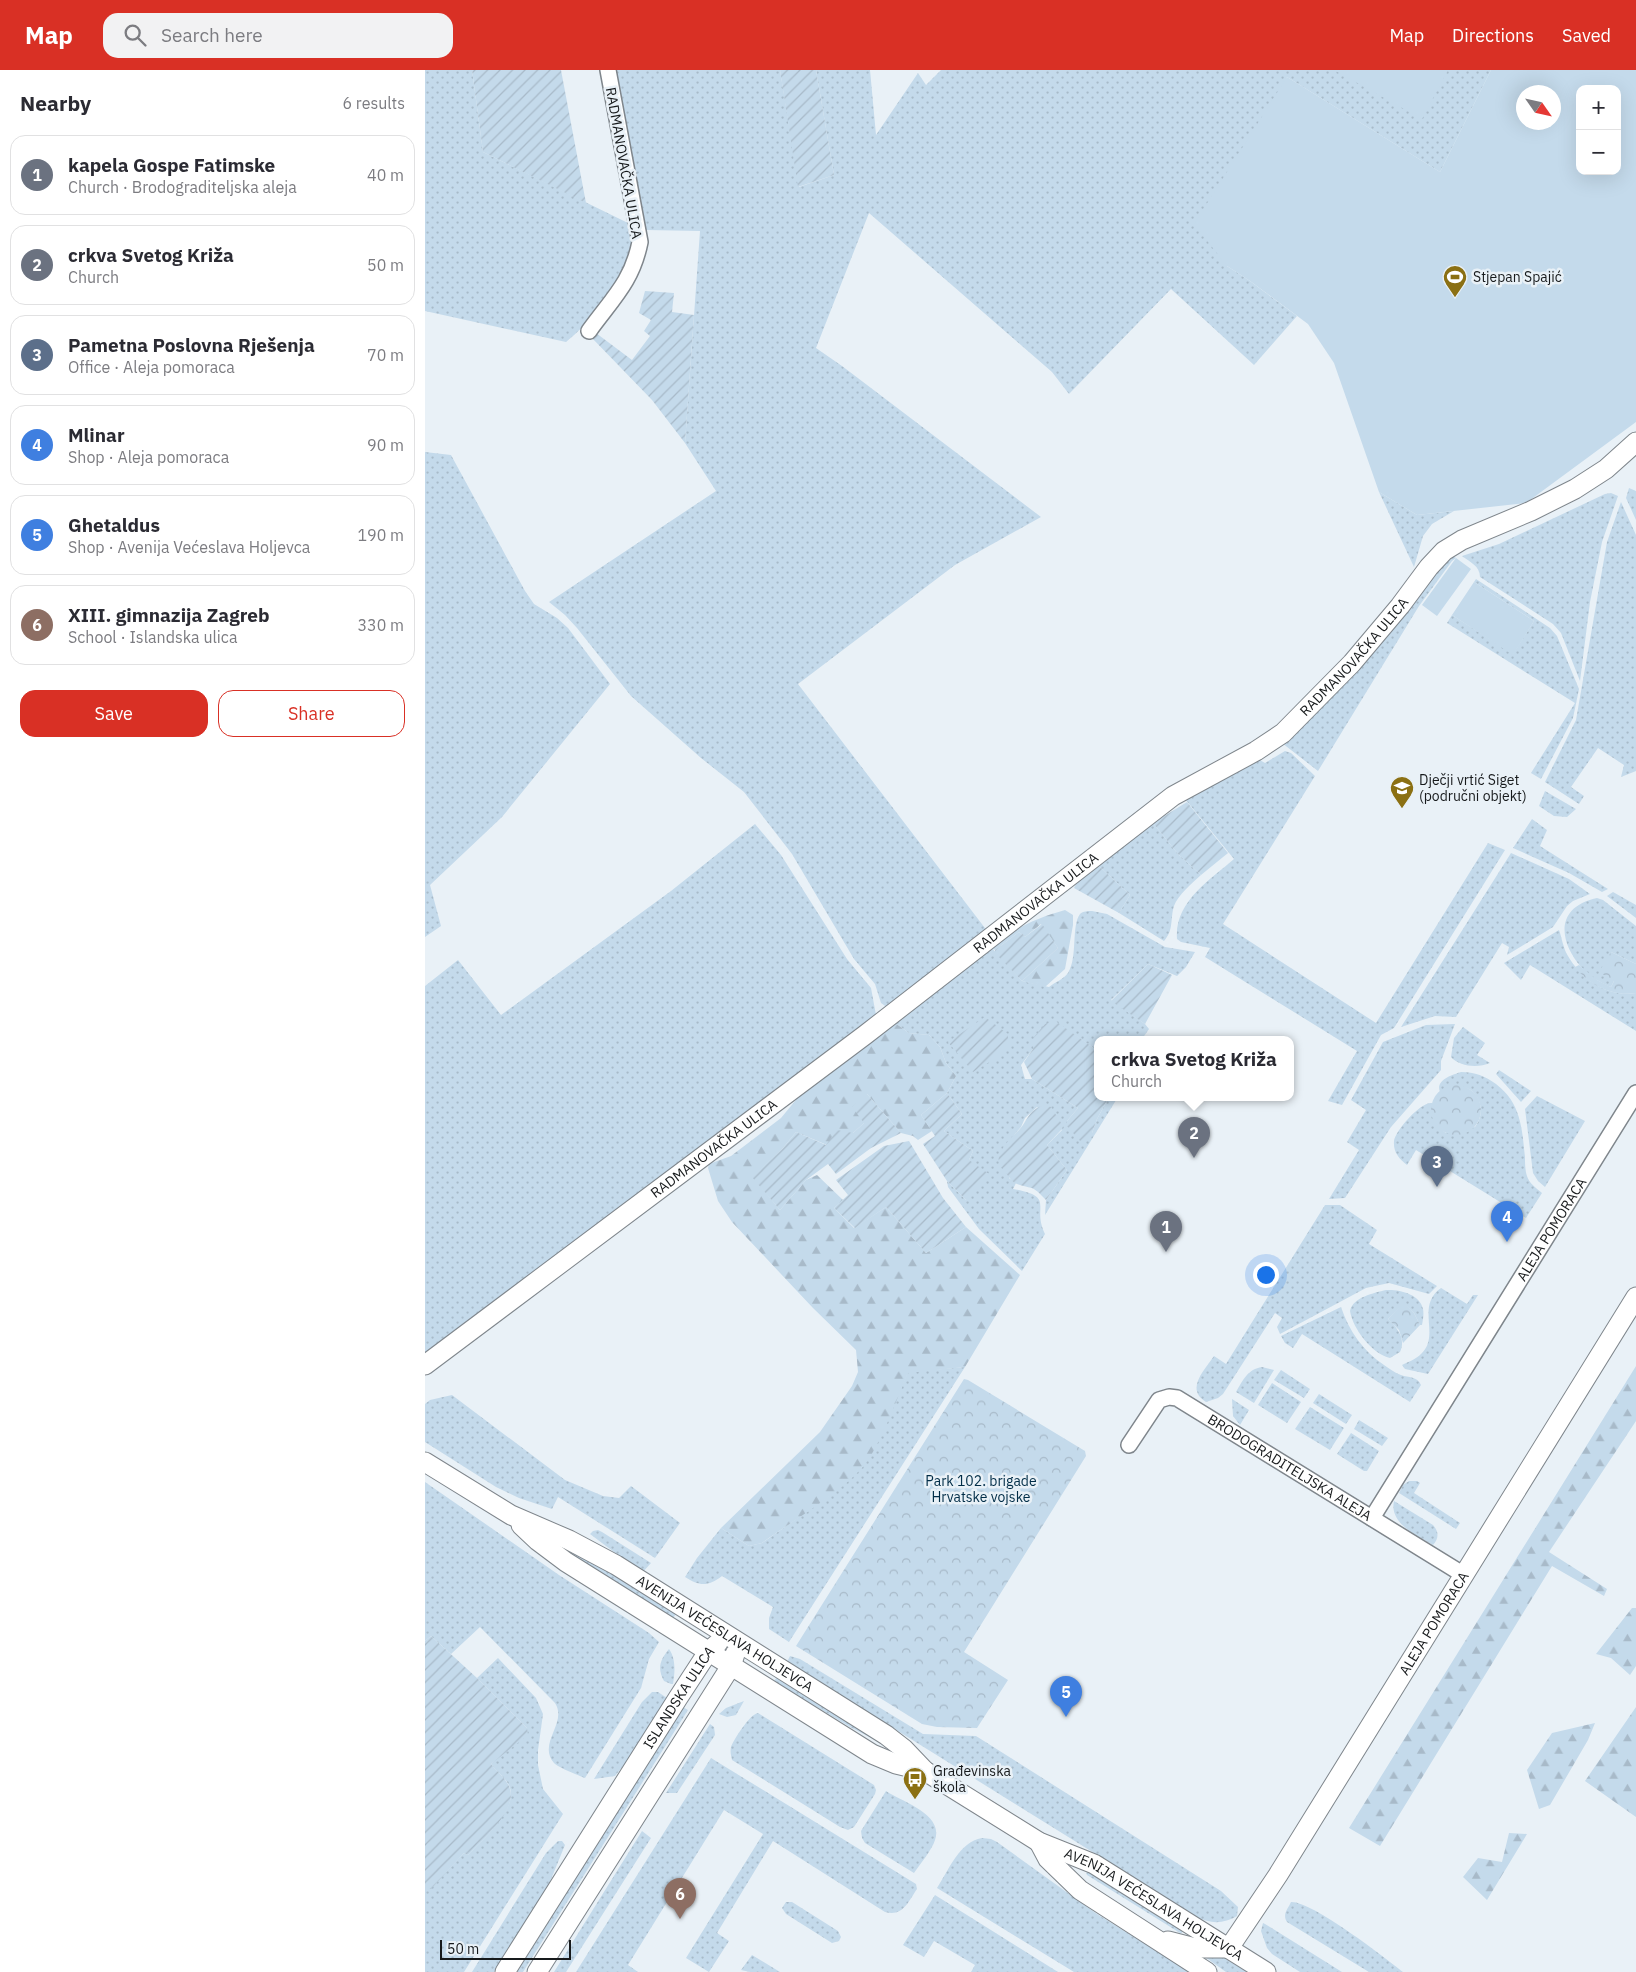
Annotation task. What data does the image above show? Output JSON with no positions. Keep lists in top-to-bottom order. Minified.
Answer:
{"streets":{"street":["RADMANOVAČKA ULICA","ALEJA POMORACA","BRODOGRADITELJSKA ALEJA","AVENIJA VEĆESLAVA HOLJEVCA","ISLANDSKA ULICA"]},"crossings":[["ALEJA POMORACA","BRODOGRADITELJSKA ALEJA"],["ALEJA POMORACA","AVENIJA VEĆESLAVA HOLJEVCA"],["AVENIJA VEĆESLAVA HOLJEVCA","ISLANDSKA ULICA"]],"parks":["Park 102. brigade Hrvatske vojske"],"places":{"sports":["Stjepan Spajić"],"school or university":["Dječji vrtić Siget (područni objekt)"],"bus stop":["Građevinska škola"]},"scale_bar":"50 m","north":"bottom right","page":{"header":"Map","search":"Search here","nav":["Map","Directions","Saved"],"heading":["Nearby","6 results"],"map_buttons":["+","−"],"list":[{"mark":"1","name":"kapela Gospe Fatimske","note":"Church · Brodograditeljska aleja","value":"40 m"},{"mark":"2","name":"crkva Svetog Križa","note":"Church","value":"50 m"},{"mark":"3","name":"Pametna Poslovna Rješenja","note":"Office · Aleja pomoraca","value":"70 m"},{"mark":"4","name":"Mlinar","note":"Shop · Aleja pomoraca","value":"90 m"},{"mark":"5","name":"Ghetaldus","note":"Shop · Avenija Većeslava Holjevca","value":"190 m"},{"mark":"6","name":"XIII. gimnazija Zagreb","note":"School · Islandska ulica","value":"330 m"}],"buttons":["Save","Share"],"popup":["crkva Svetog Križa","Church"],"pins":["2","3","4","1","5","6"],"scale":"50 m"}}
